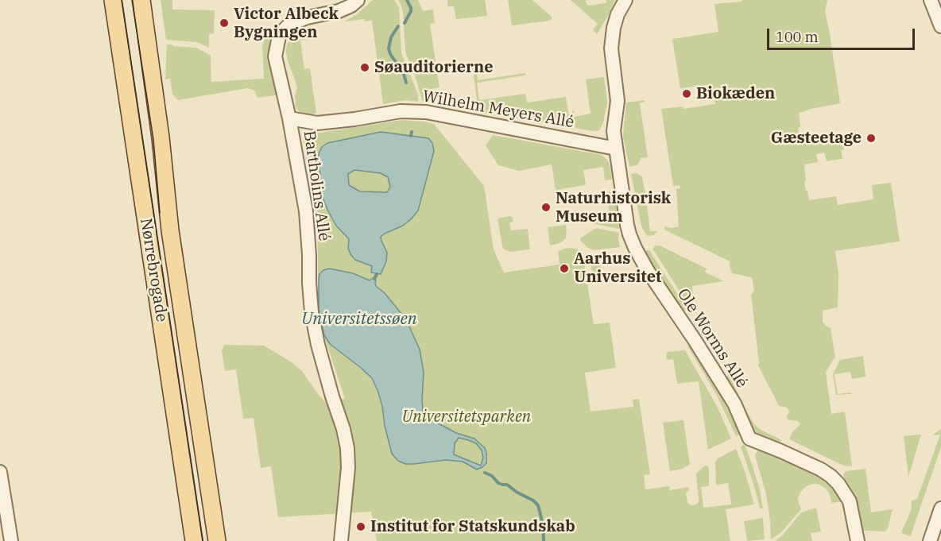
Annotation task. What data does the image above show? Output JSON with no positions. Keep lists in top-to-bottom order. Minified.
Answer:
{"streets":{"main road":["Nørrebrogade"],"street":["Wilhelm Meyers Allé","Bartholins Allé","Ole Worms Allé"]},"crossings":[["Wilhelm Meyers Allé","Bartholins Allé"],["Wilhelm Meyers Allé","Ole Worms Allé"]],"water":["Universitetssøen"],"parks":["Universitetsparken"],"places":["Victor Albeck Bygningen","Søauditorierne","Biokæden","Gæsteetage","Naturhistorisk Museum","Aarhus Universitet","Institut for Statskundskab"],"scale_bar":"100 m"}
